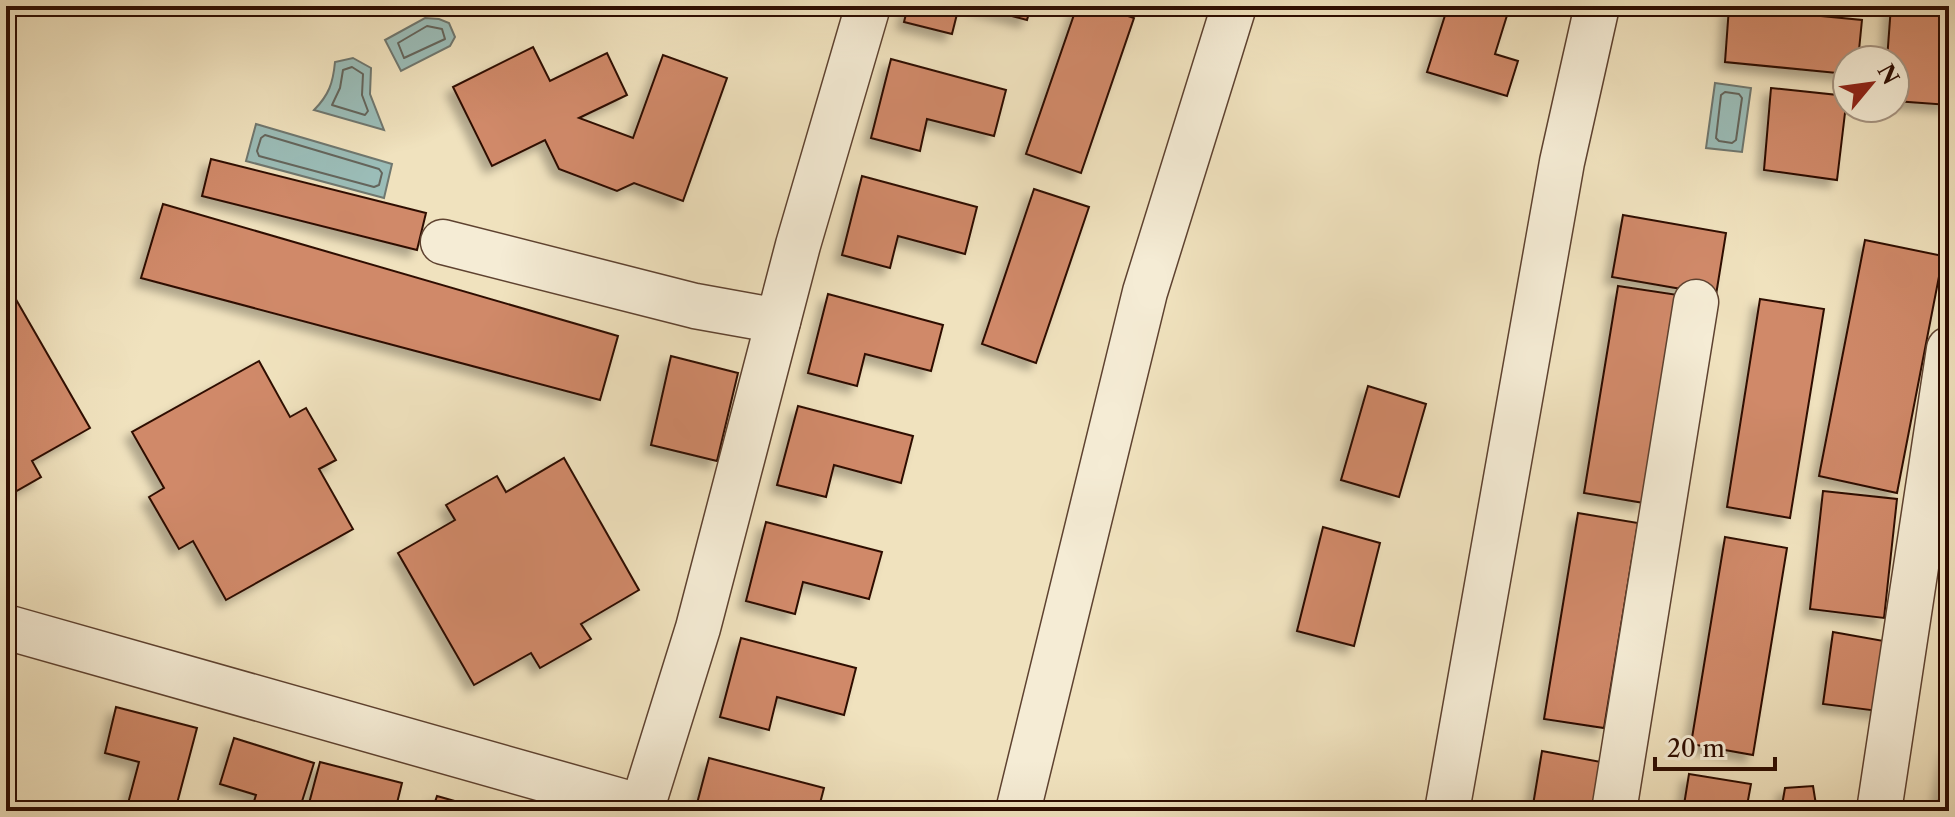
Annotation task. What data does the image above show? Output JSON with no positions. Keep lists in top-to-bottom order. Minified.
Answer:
{"scale_bar":"20 m","north":"top right"}
